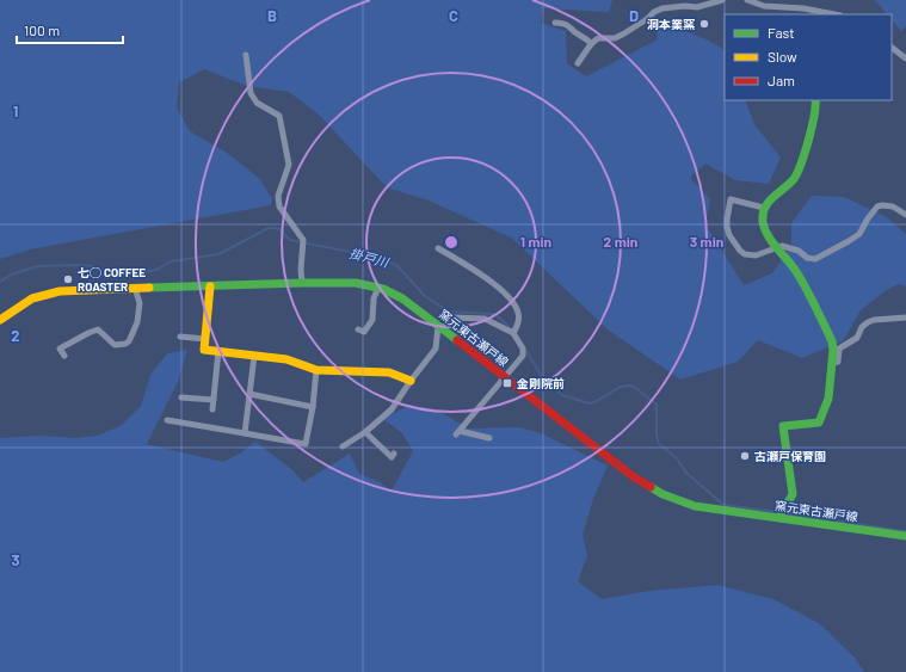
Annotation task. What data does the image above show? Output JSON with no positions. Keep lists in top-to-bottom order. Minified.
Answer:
{"streets":{"main road":["窯元東古瀬戸線"]},"water":["掛戸川"],"places":{"other":["洞本業窯","七◯ COFFEE ROASTER","古瀬戸保育園"],"transit":["金剛院前"]},"legend":["Fast","Slow","Jam"],"scale_bar":"100 m","grid":{"columns":["B","C","D"],"rows":["1","2","3"]},"rings":["1 min","2 min","3 min"]}
